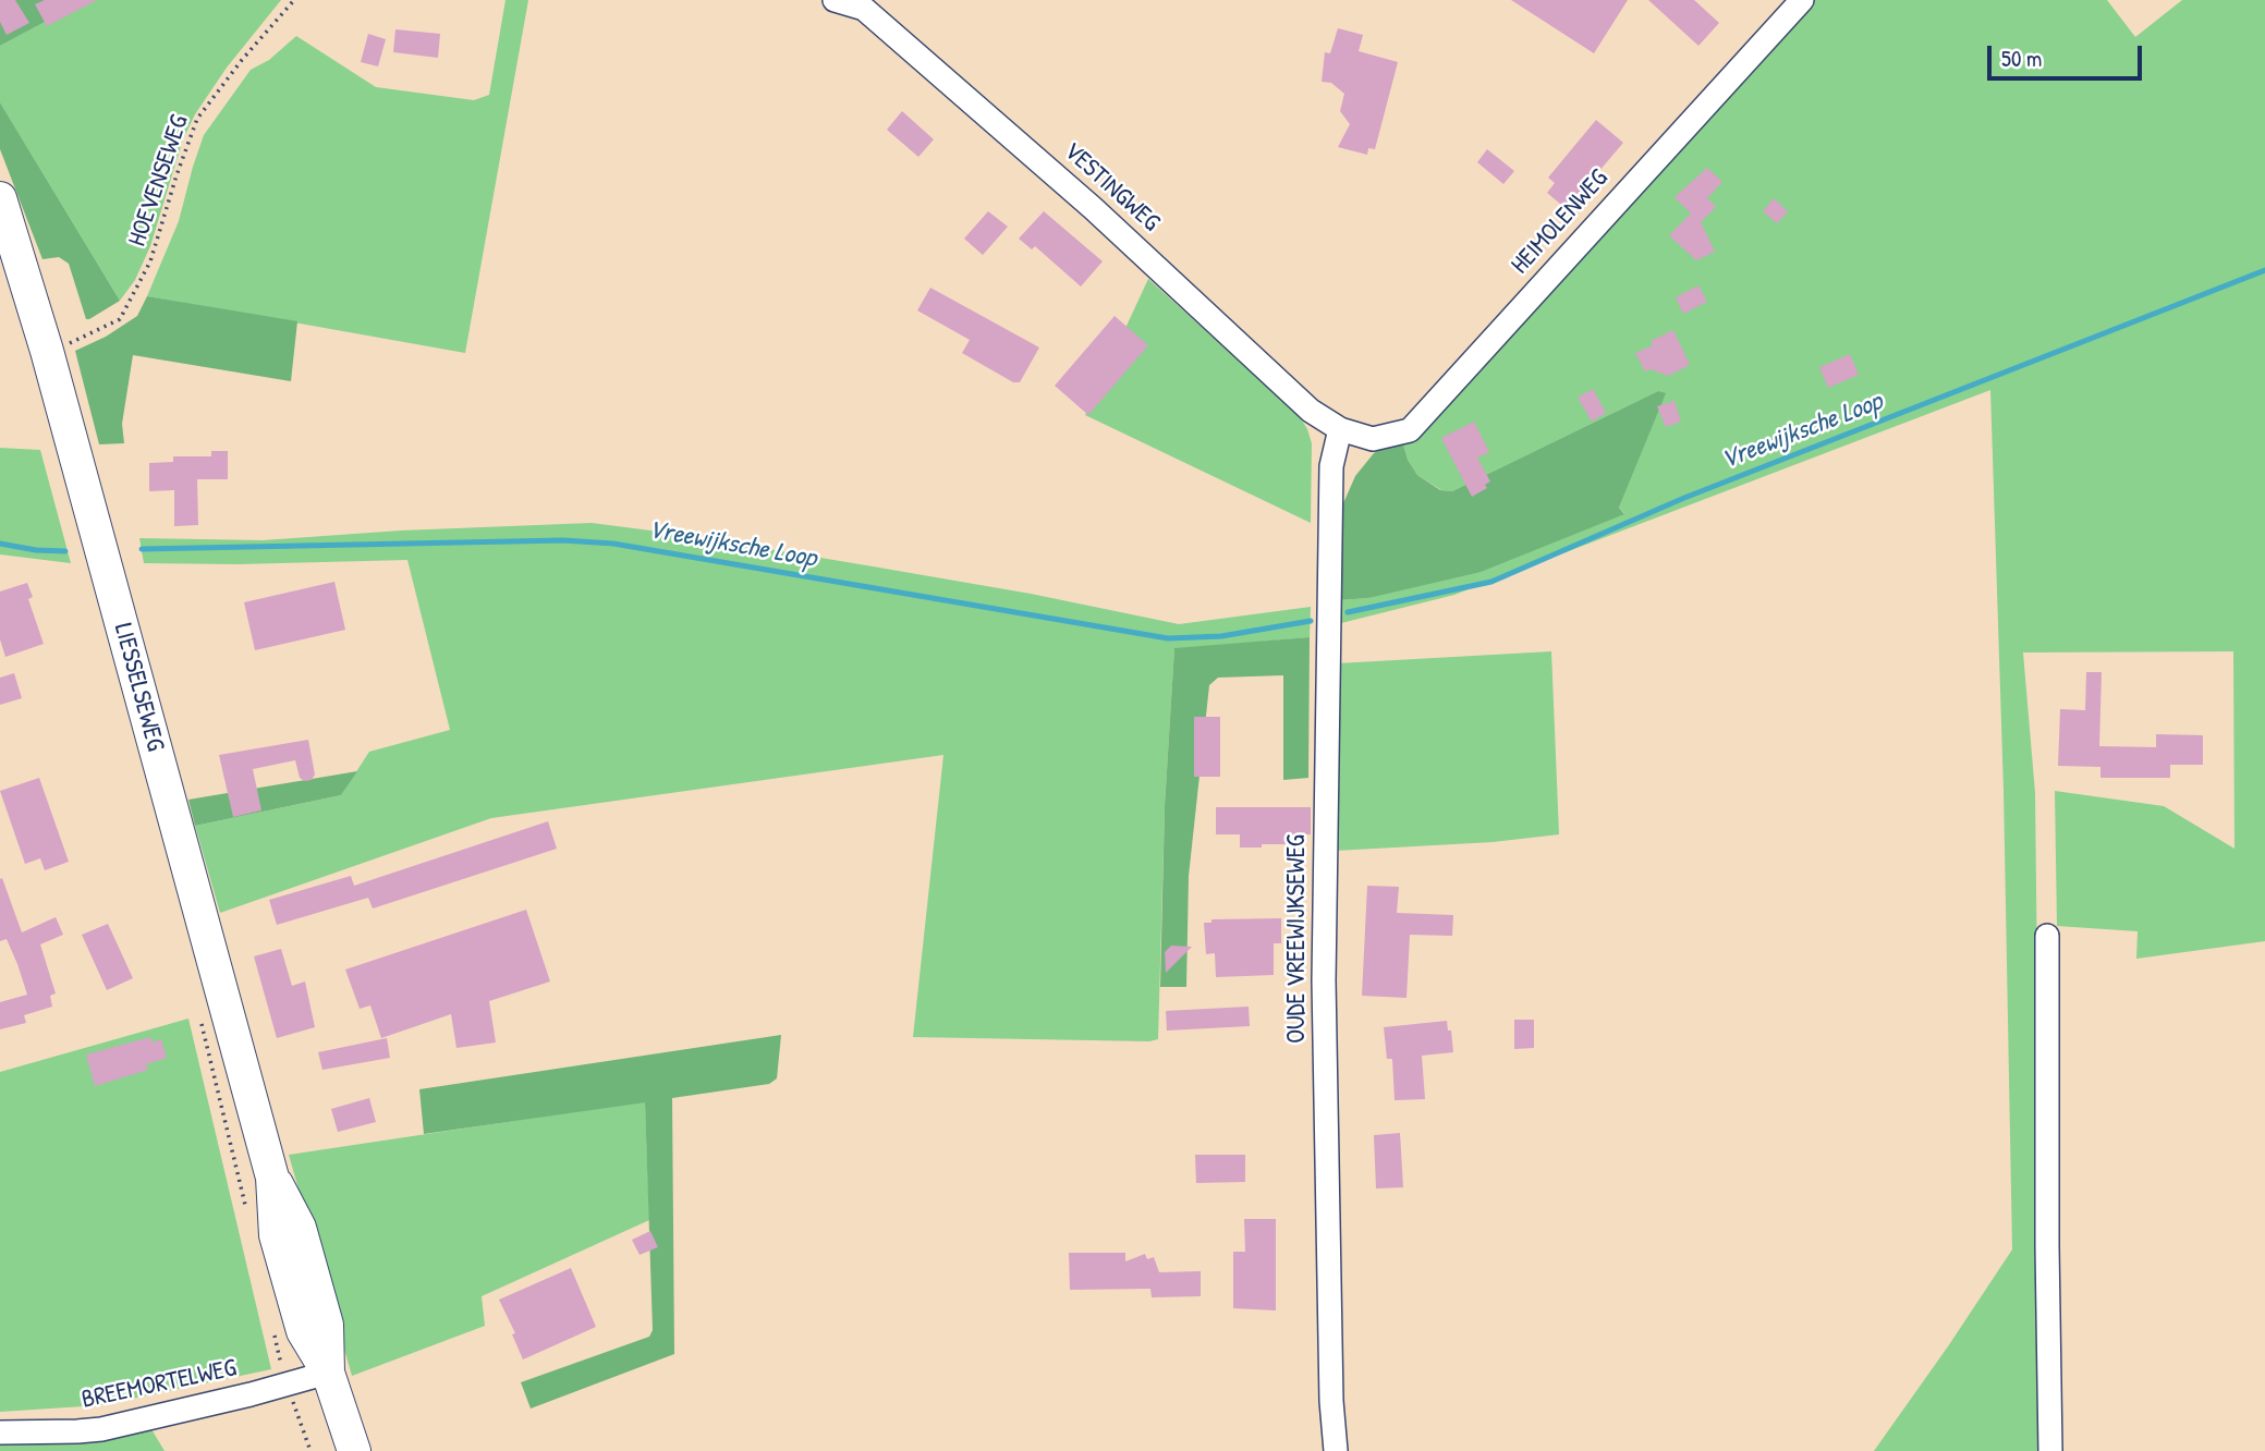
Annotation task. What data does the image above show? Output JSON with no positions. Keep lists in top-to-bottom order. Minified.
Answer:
{"streets":{"main road":["LIESSELSEWEG"],"street":["VESTINGWEG","HEIMOLENWEG","OUDE VREEWIJKSEWEG","BREEMORTELWEG"],"path":["HOEVENSEWEG"]},"crossings":[["HOEVENSEWEG","LIESSELSEWEG"],["VESTINGWEG","HEIMOLENWEG"],["VESTINGWEG","OUDE VREEWIJKSEWEG"],["HEIMOLENWEG","OUDE VREEWIJKSEWEG"],["LIESSELSEWEG","BREEMORTELWEG"]],"water":["Vreewijksche Loop"],"scale_bar":"50 m"}
